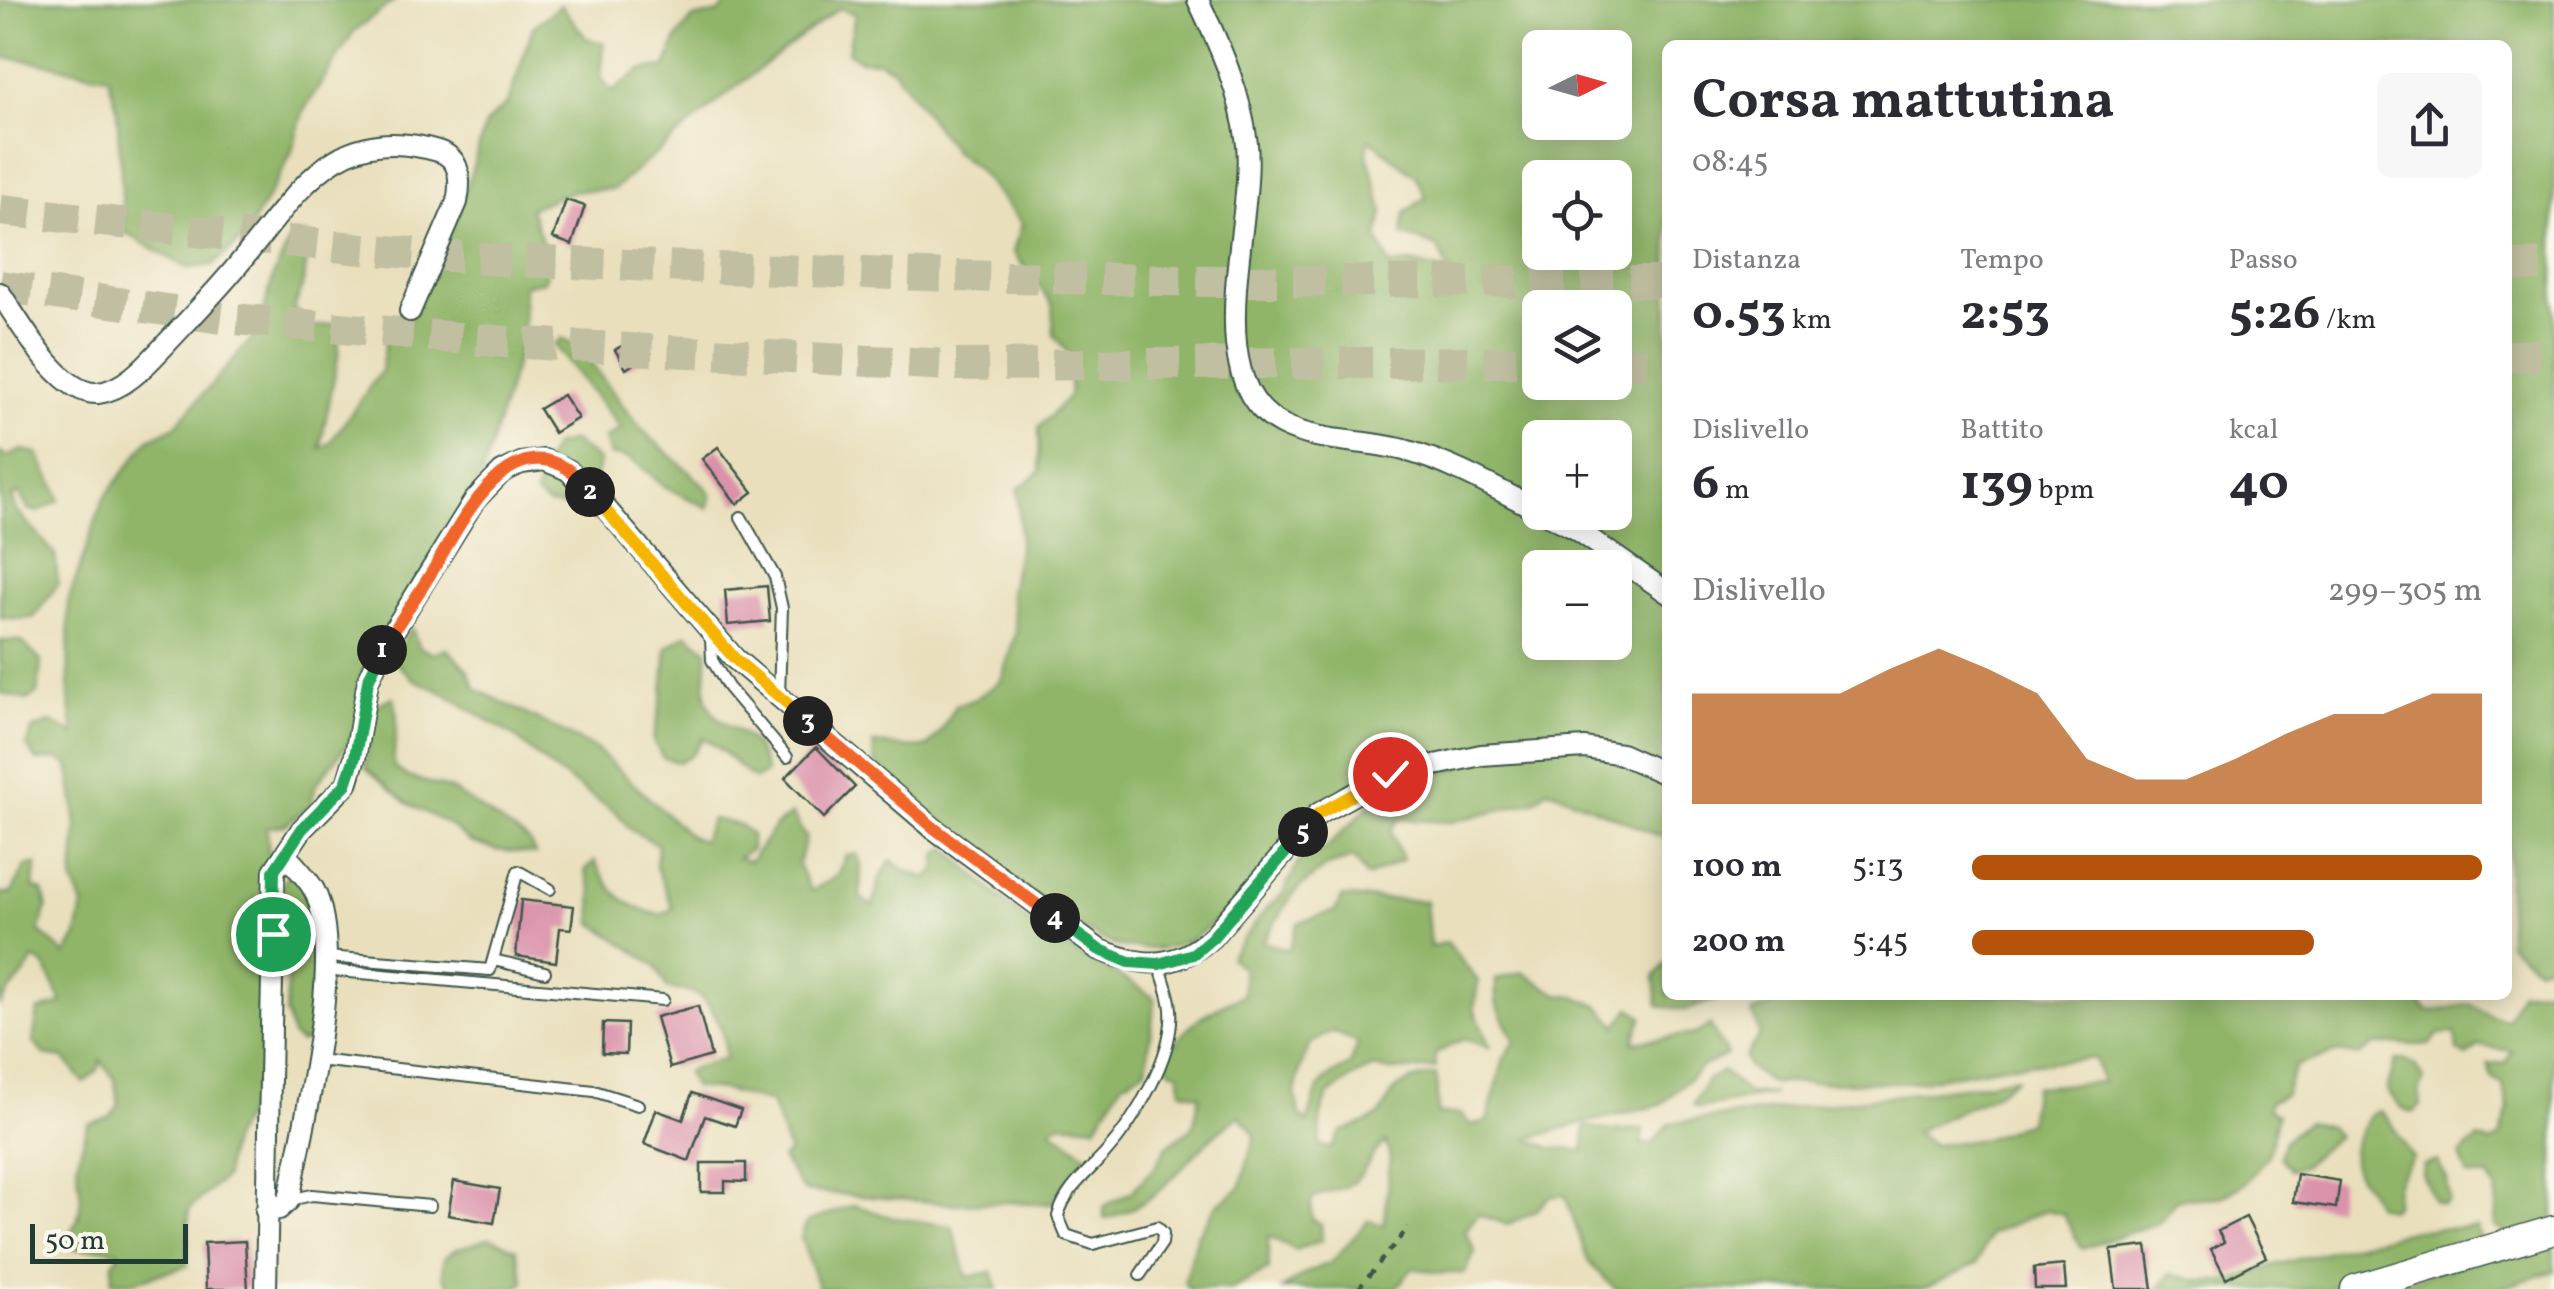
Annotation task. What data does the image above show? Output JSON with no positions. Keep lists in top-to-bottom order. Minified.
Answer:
{"scale_bar":"50 m","north":"right","page":{"map_buttons":["+","−"],"heading":["Corsa mattutina","08:45"],"stats":[["Distanza","0.53 km"],["Tempo","2:53"],["Passo","5:26 /km"],["Dislivello","6 m"],["Battito","139 bpm"],["kcal","40"]],"pins":["2","1","3","5","4"],"chart":["Dislivello","299–305 m"],"list":[{"name":"100 m","note":"5:13"},{"name":"200 m","note":"5:45"}],"scale":"50 m"}}
